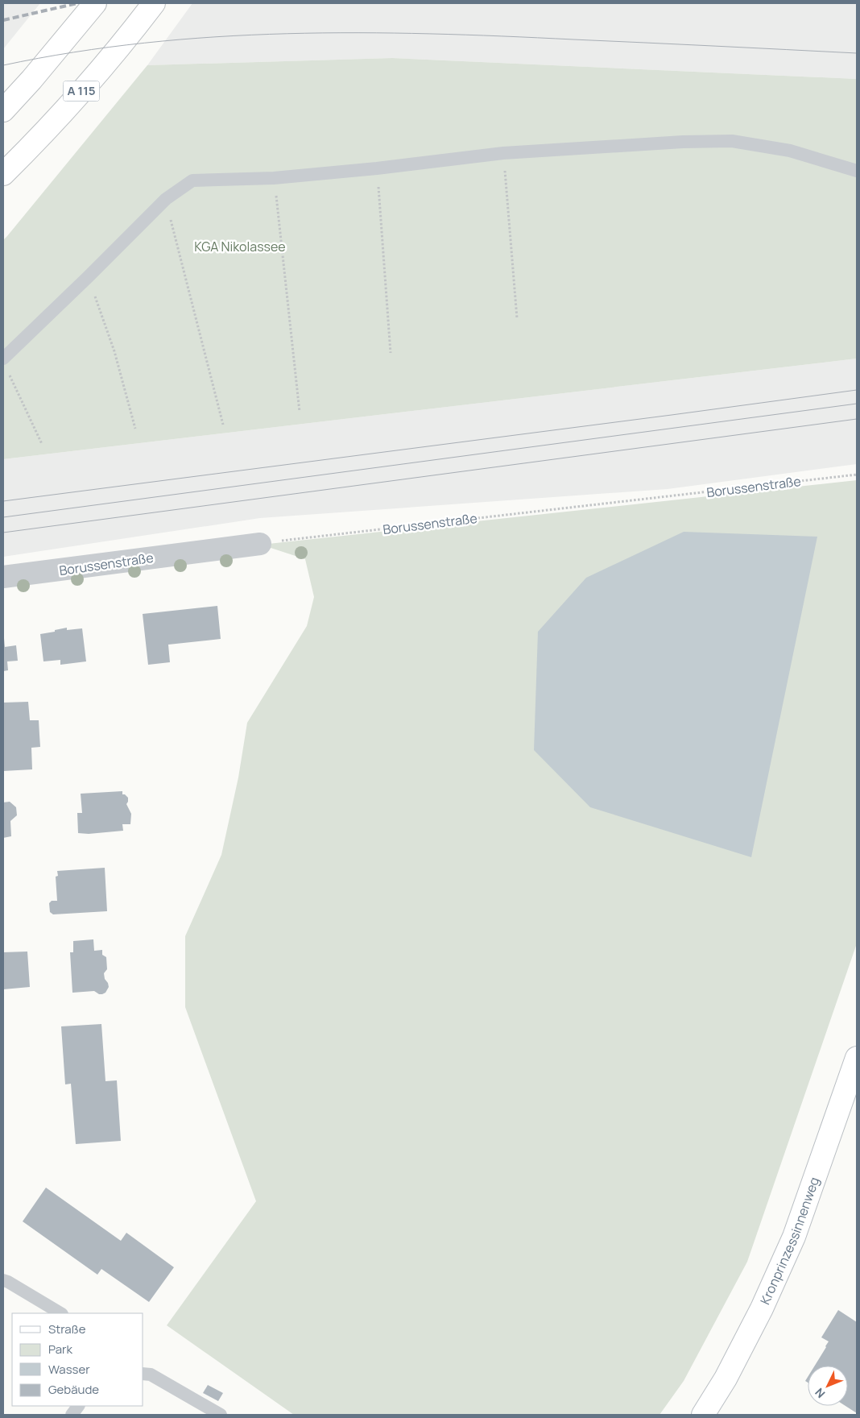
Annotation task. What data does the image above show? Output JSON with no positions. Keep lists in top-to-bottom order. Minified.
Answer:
{"streets":{"main road":["A 115","Kronprinzessinnenweg"],"street":["Borussenstraße"]},"parks":["KGA Nikolassee"],"legend":["Straße","Park","Wasser","Gebäude"],"north":"bottom left"}
